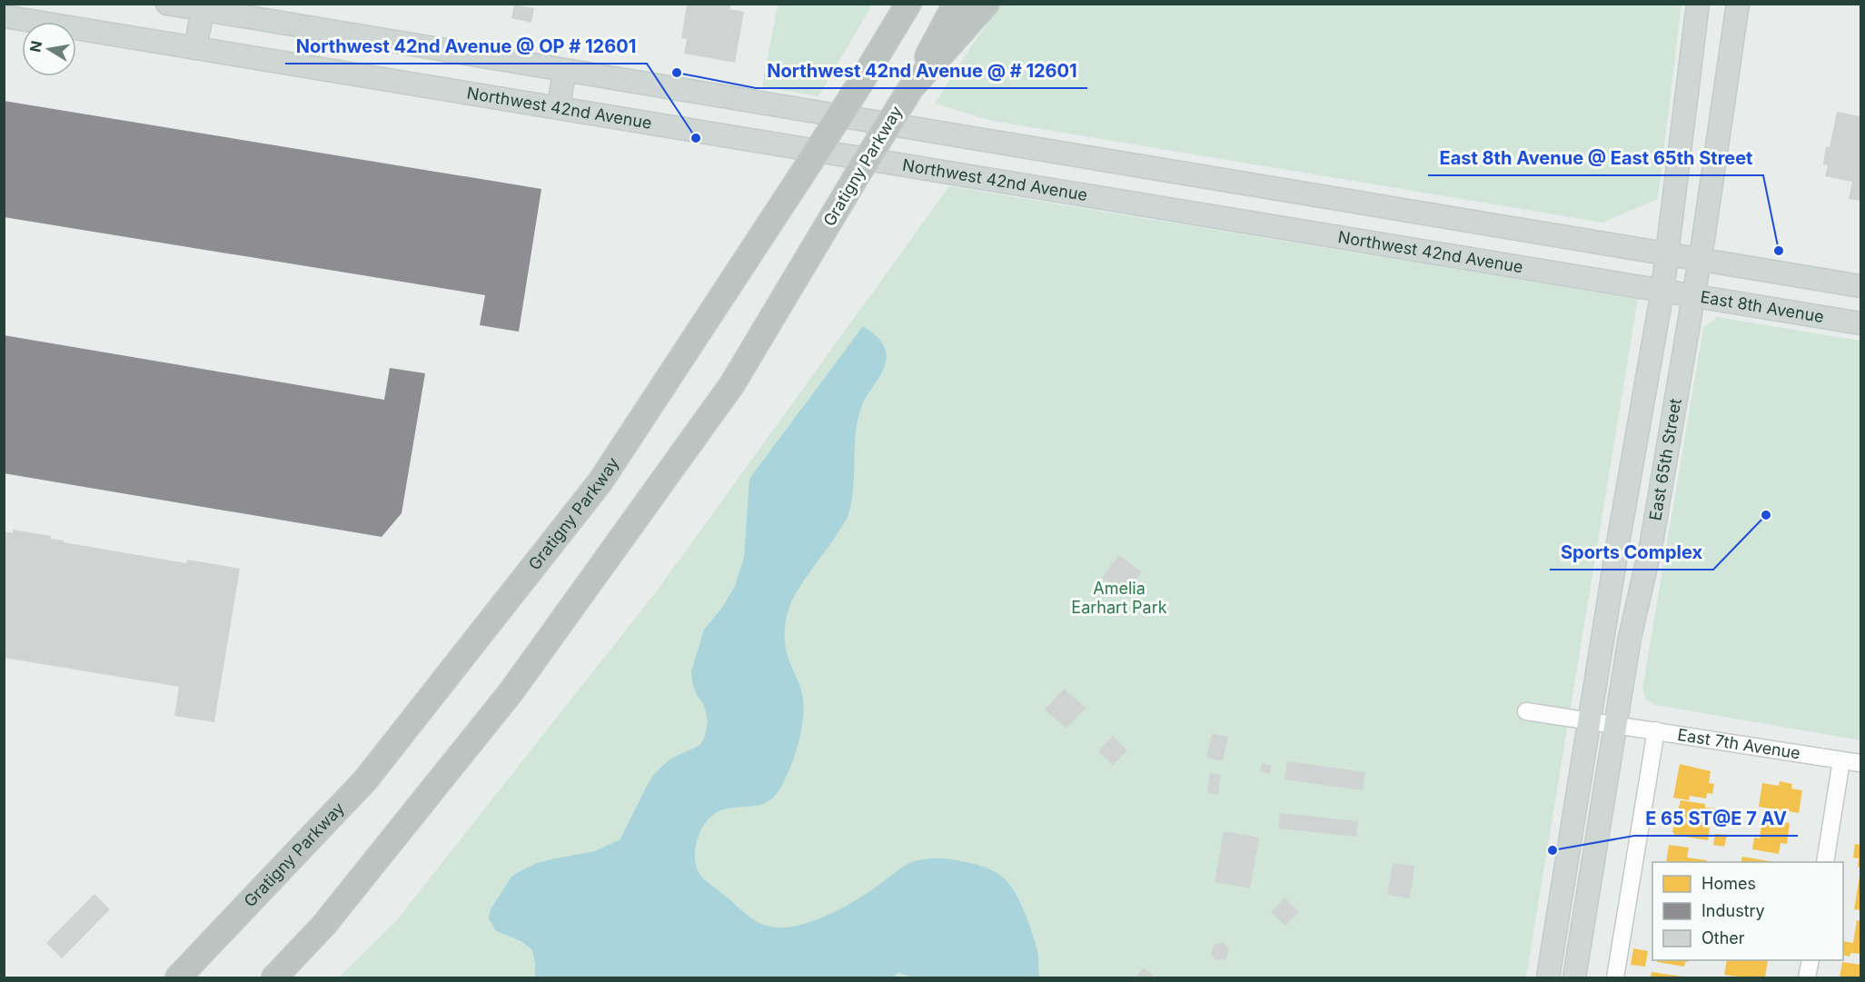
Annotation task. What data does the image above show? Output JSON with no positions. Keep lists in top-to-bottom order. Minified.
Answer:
{"streets":{"highway":["Gratigny Parkway"],"main road":["Northwest 42nd Avenue","East 8th Avenue","East 65th Street"],"street":["East 7th Avenue"]},"crossings":[["Northwest 42nd Avenue","East 8th Avenue"],["Northwest 42nd Avenue","East 65th Street"],["East 8th Avenue","East 65th Street"],["East 65th Street","East 7th Avenue"]],"parks":["Amelia Earhart Park"],"places":["Northwest 42nd Avenue @ # 12601","Northwest 42nd Avenue @ OP # 12601","East 8th Avenue @ East 65th Street","Sports Complex","E 65 ST@E 7 AV"],"legend":["Homes","Industry","Other"],"north":"left"}
